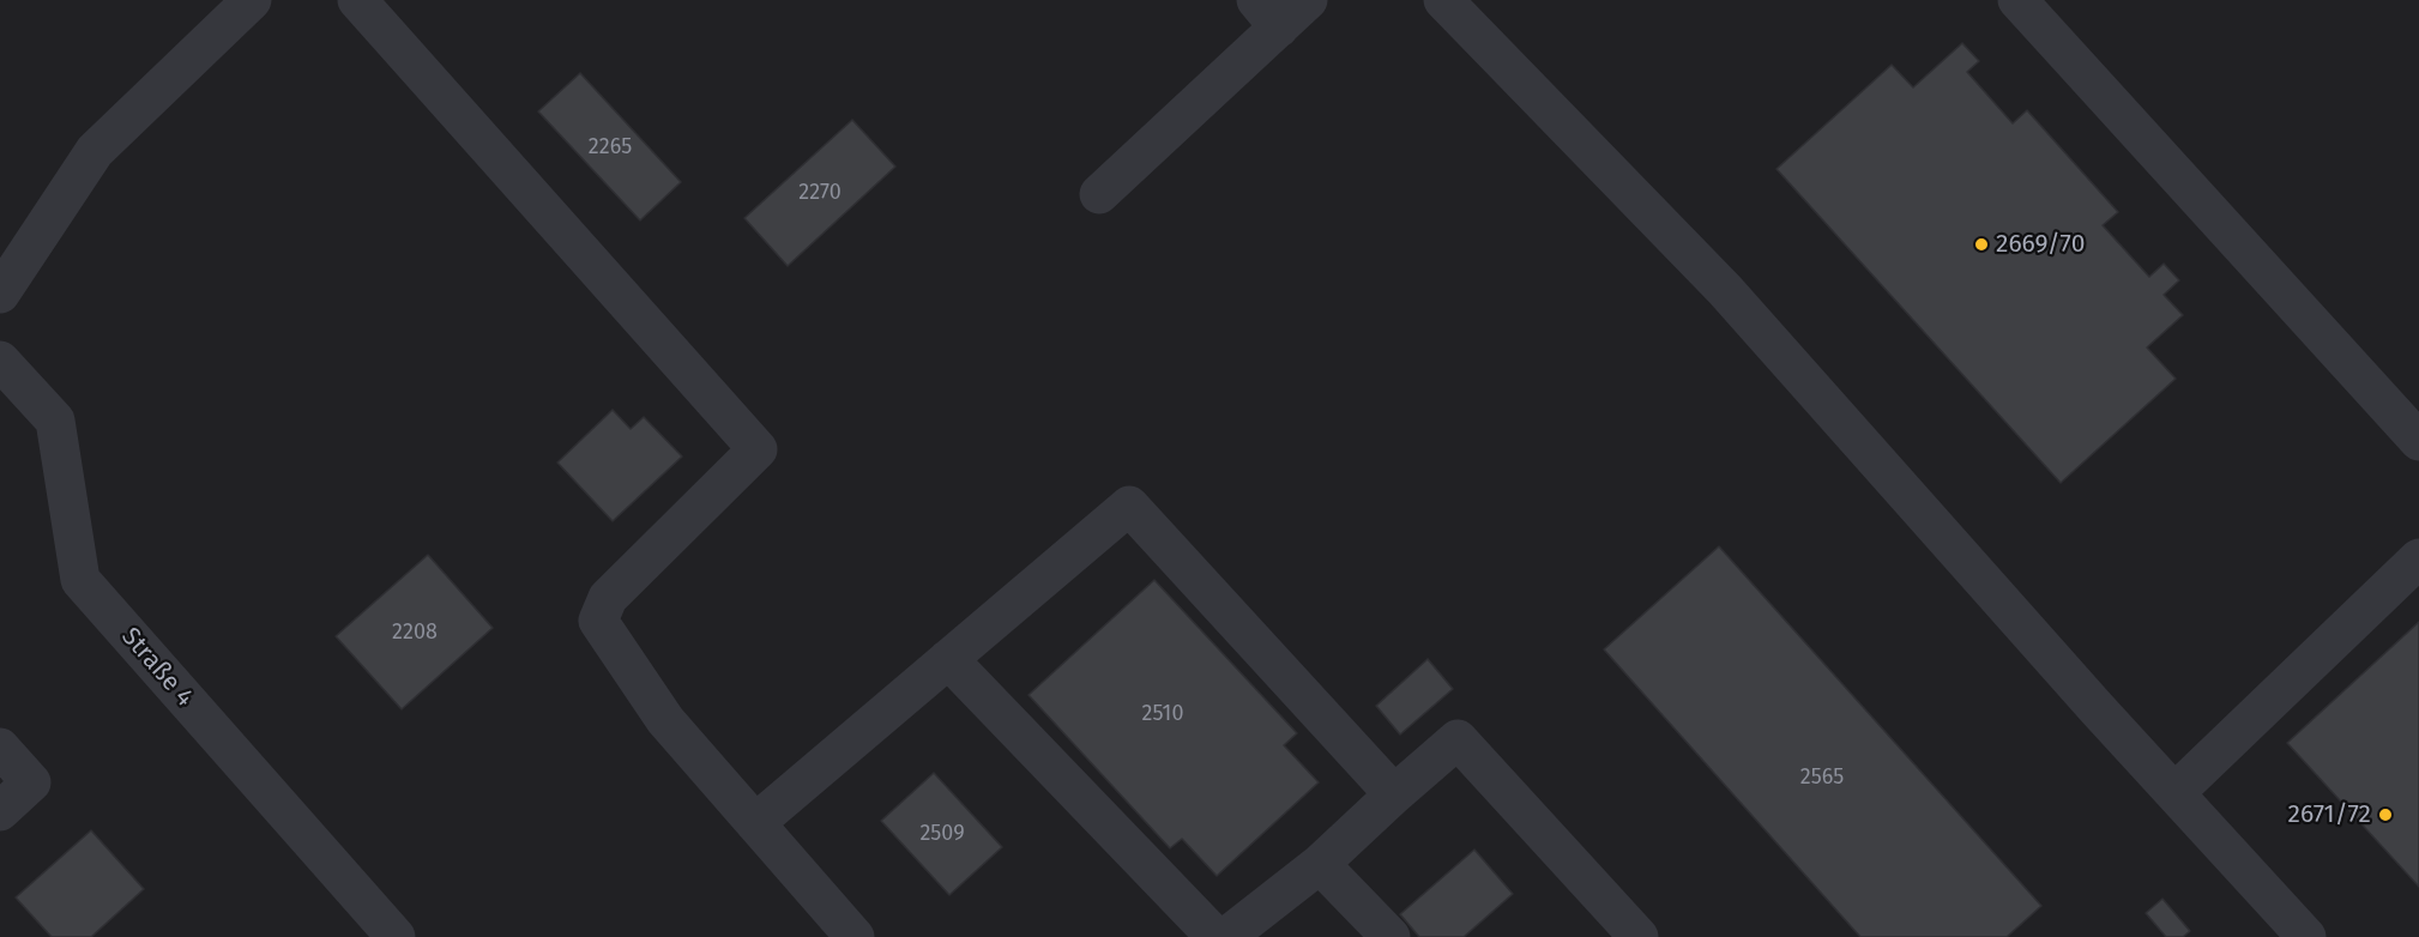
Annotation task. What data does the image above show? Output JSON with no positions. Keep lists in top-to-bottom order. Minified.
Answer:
{"streets":{"lane":["Straße 4"]},"places":["2669/70","2671/72"],"house_numbers":["2265","2270","2208","2510","2565","2509"]}
